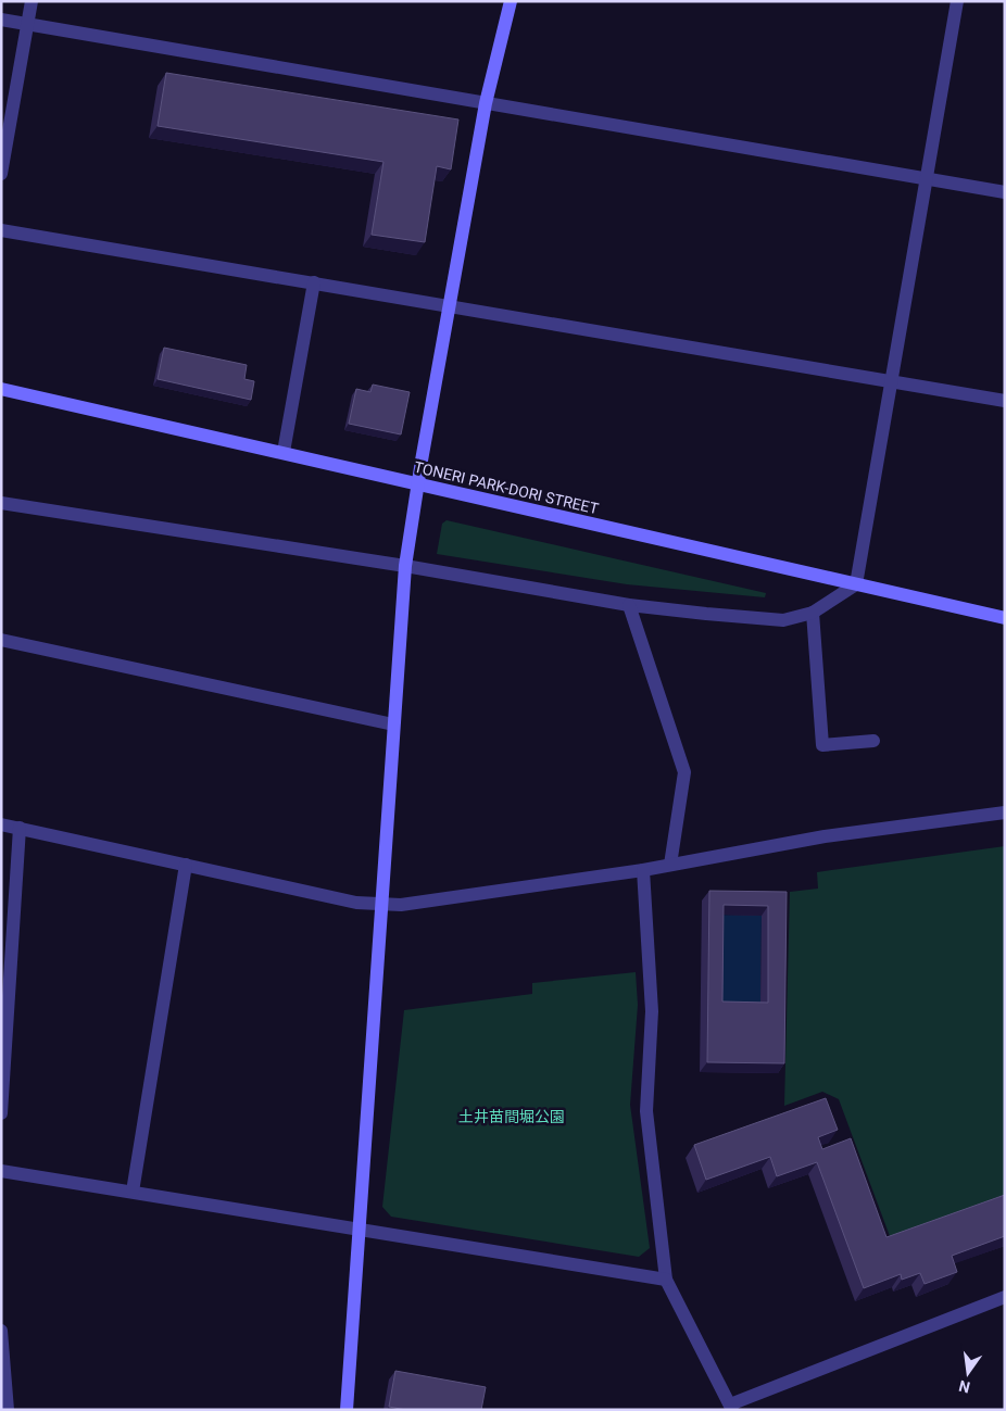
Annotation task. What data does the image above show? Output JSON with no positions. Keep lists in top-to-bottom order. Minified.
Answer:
{"streets":{"street":["TONERI PARK-DORI STREET"]},"parks":["土井苗間堀公園"],"north":"bottom"}
